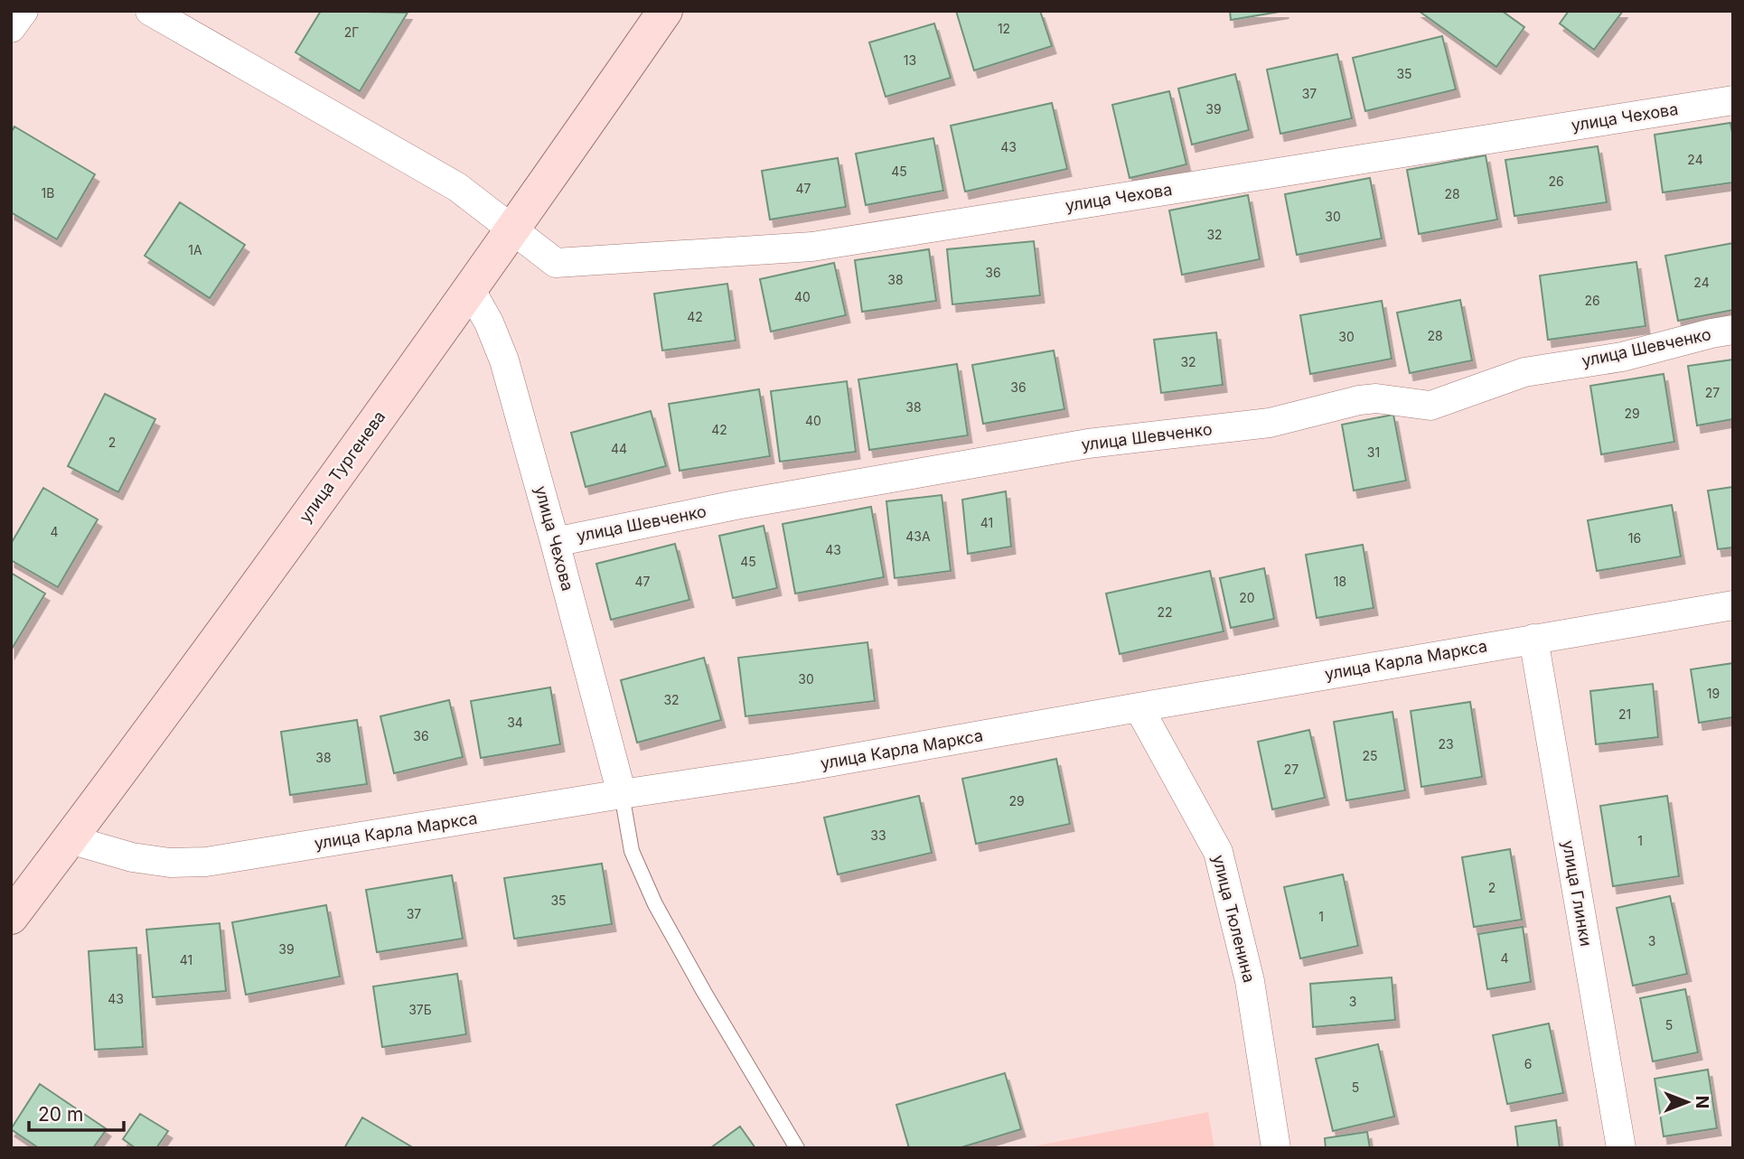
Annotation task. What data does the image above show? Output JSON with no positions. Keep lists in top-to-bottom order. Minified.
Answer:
{"streets":{"street":["улица Чехова","улица Шевченко","улица Тургенева","улица Карла Маркса","улица Глинки","улица Тюленина"]},"crossings":[["улица Чехова","улица Шевченко"],["улица Чехова","улица Тургенева"],["улица Чехова","улица Карла Маркса"],["улица Тургенева","улица Карла Маркса"],["улица Карла Маркса","улица Глинки"],["улица Карла Маркса","улица Тюленина"]],"house_numbers":["12","2Г","13","35","37","39","43","24","45","26","47","1В","28","30","32","1А","36","38","24","40","26","42","28","30","32","36","27","38","29","40","42","2","44","31","41","4","43А","16","43","45","47","18","20","22","30","19","32","21","34","36","23","25","38","27","29","33","1","2","35","37","1","3","39","4","41","43","3","37Б","5","6","5"],"scale_bar":"20 m","north":"right"}
